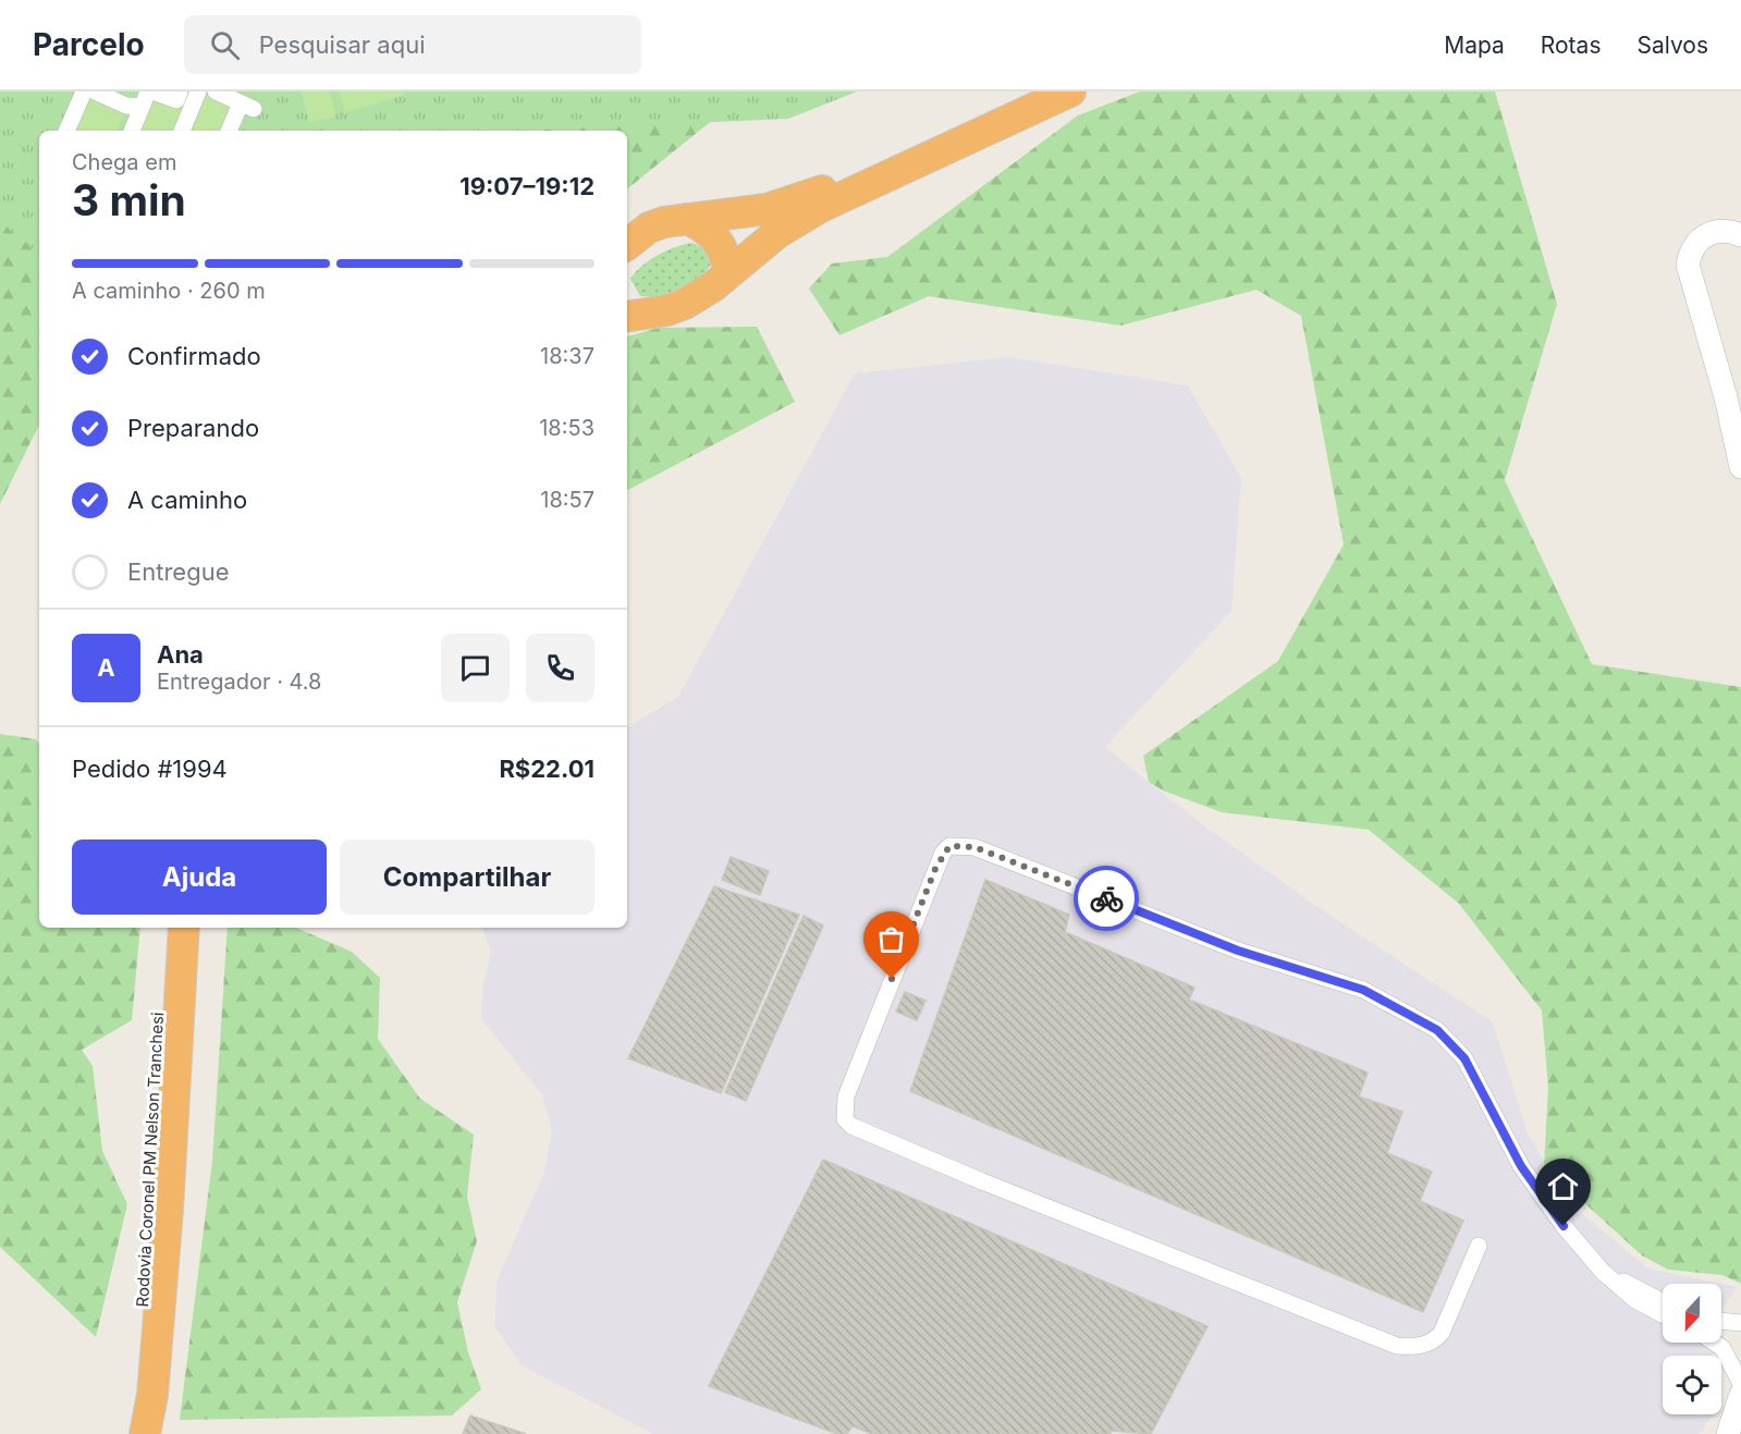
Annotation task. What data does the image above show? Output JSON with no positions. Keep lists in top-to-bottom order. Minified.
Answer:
{"streets":{"highway":["Rodovia Coronel PM Nelson Tranchesi"]},"north":"bottom","page":{"header":"Parcelo","search":"Pesquisar aqui","nav":["Mapa","Rotas","Salvos"],"heading":["3 min","Chega em","19:07–19:12"],"panel":["Ana","Entregador · 4.8","Pedido #1994","R$22.01"],"bar":"A caminho · 260 m","list":[["Confirmado","18:37"],["Preparando","18:53"],["A caminho","18:57"],"Entregue"],"round":"A","buttons":["Ajuda","Compartilhar"]}}
